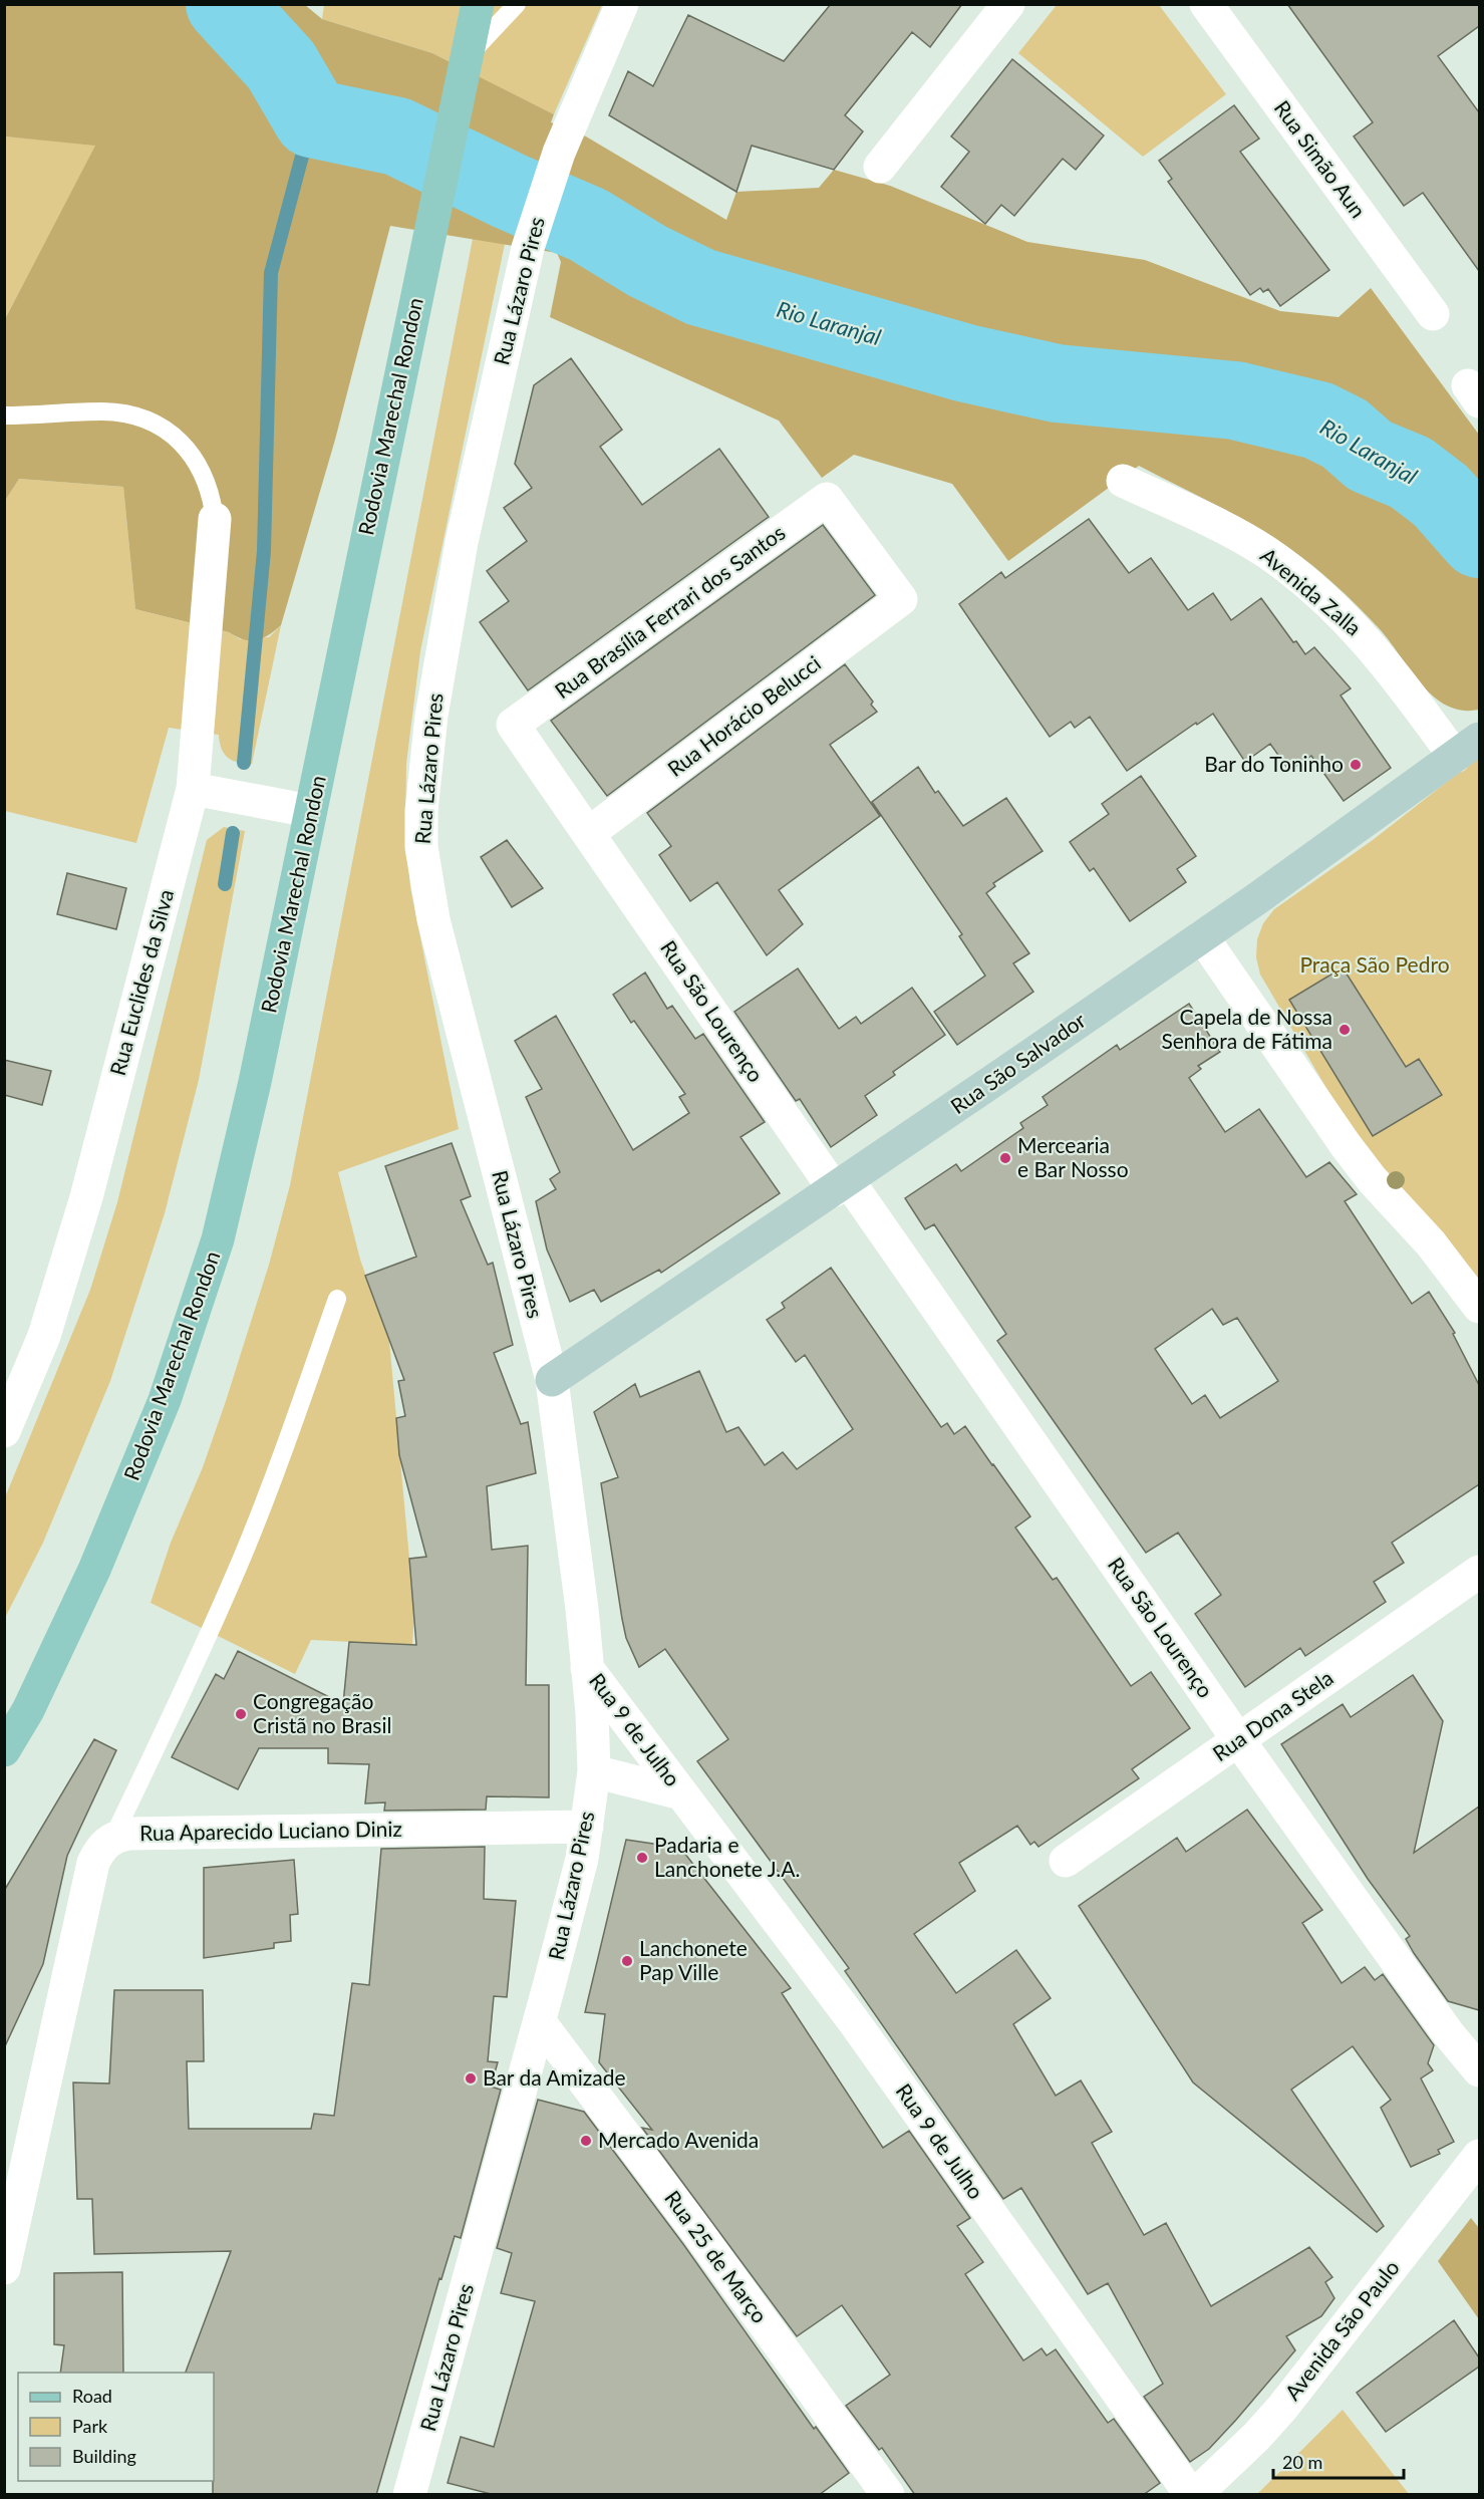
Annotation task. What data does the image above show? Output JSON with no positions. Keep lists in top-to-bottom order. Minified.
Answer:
{"streets":{"main road":["Rodovia Marechal Rondon"],"street":["Rua Simão Aun","Rua Lázaro Pires","Avenida Zalla","Rua Brasília Ferrari dos Santos","Rua Horácio Belucci","Rua Euclides da Silva","Rua São Lourenço","Rua São Salvador","Rua Dona Stela","Rua 9 de Julho","Rua Aparecido Luciano Diniz","Rua 25 de Março","Avenida São Paulo"]},"crossings":[["Rua Lázaro Pires","Rua São Salvador"],["Rua Lázaro Pires","Rua 9 de Julho"],["Rua Lázaro Pires","Rua Aparecido Luciano Diniz"],["Rua Lázaro Pires","Rua 25 de Março"],["Avenida Zalla","Rua São Salvador"],["Rua Brasília Ferrari dos Santos","Rua Horácio Belucci"],["Rua Brasília Ferrari dos Santos","Rua São Lourenço"],["Rua Horácio Belucci","Rua São Lourenço"],["Rua São Lourenço","Rua São Salvador"],["Rua São Lourenço","Rua Dona Stela"],["Rua 9 de Julho","Avenida São Paulo"]],"water":["Rio Laranjal"],"parks":["Praça São Pedro"],"places":["Bar do Toninho","Capela de Nossa Senhora de Fátima","Mercearia e Bar Nosso","Congregação Cristã no Brasil","Padaria e Lanchonete J.A.","Lanchonete Pap Ville","Bar da Amizade","Mercado Avenida"],"legend":["Road","Park","Building"],"scale_bar":"20 m"}
